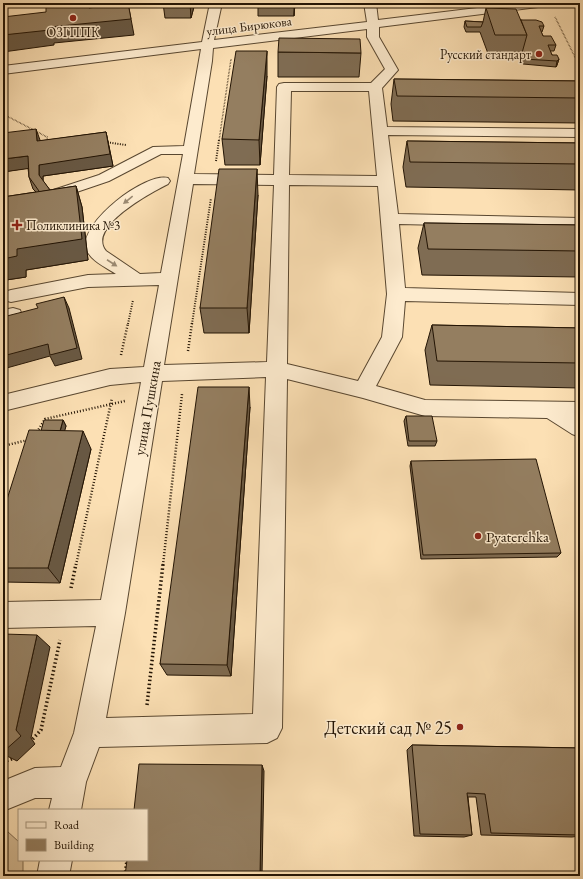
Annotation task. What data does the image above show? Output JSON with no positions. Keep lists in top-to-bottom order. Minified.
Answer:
{"streets":{"street":["улица Бирюкова","улица Пушкина"]},"crossings":[["улица Бирюкова","улица Пушкина"]],"places":{"other":["ОЗГППК","Русский стандарт","Pyaterchka","Детский сад № 25"],"health":["Поликлиника №3"]},"legend":["Road","Building"]}
